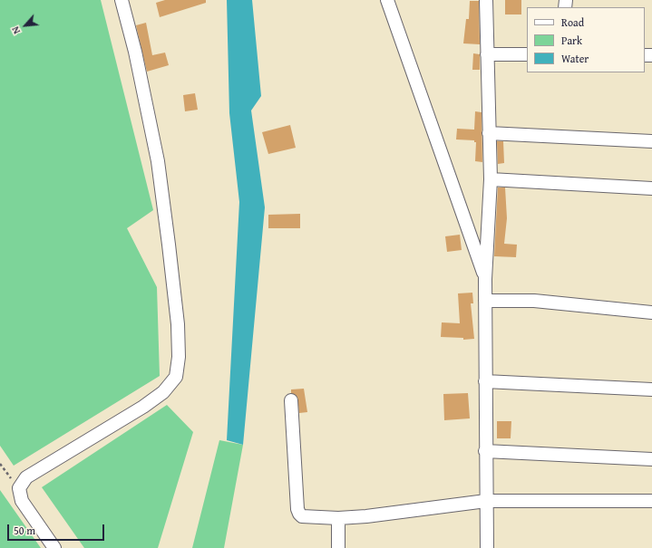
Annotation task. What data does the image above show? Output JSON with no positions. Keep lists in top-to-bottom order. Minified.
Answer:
{"legend":["Road","Park","Water"],"scale_bar":"50 m","north":"bottom left"}
